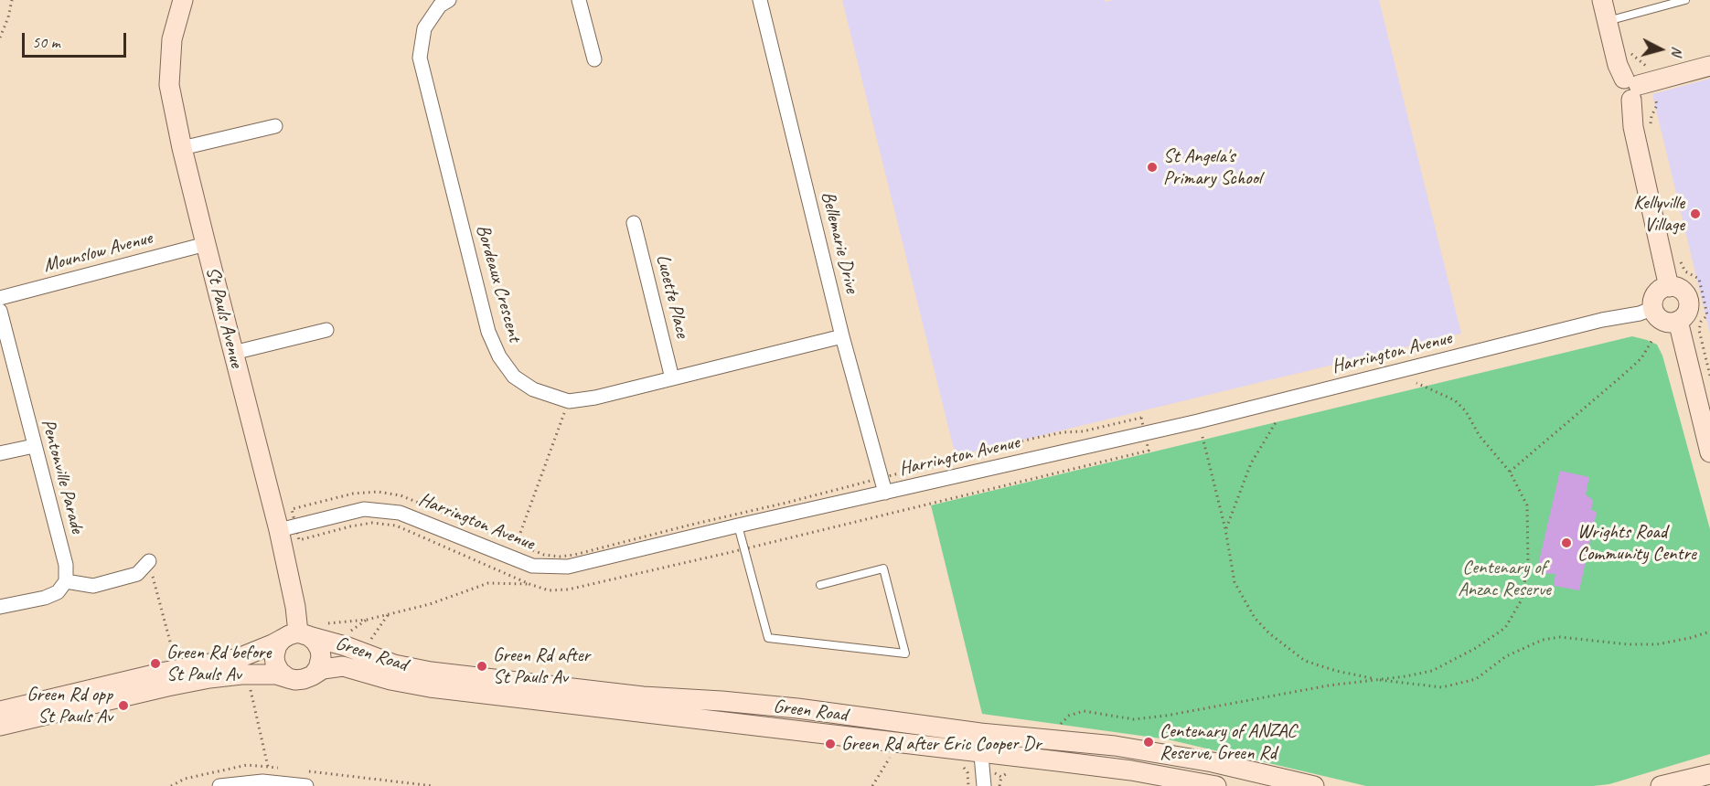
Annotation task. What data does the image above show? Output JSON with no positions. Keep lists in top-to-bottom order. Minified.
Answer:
{"streets":{"main road":["St Pauls Avenue","Green Road"],"street":["Bellemarie Drive","Mounslow Avenue","Bordeaux Crescent","Lucette Place","Harrington Avenue","Pentonville Parade"]},"crossings":[["Bellemarie Drive","Bordeaux Crescent"],["Bellemarie Drive","Harrington Avenue"],["Mounslow Avenue","St Pauls Avenue"],["Bordeaux Crescent","Lucette Place"],["St Pauls Avenue","Harrington Avenue"],["St Pauls Avenue","Green Road"]],"parks":["Centenary of Anzac Reserve"],"places":["St Angela's Primary School","Kellyville Village","Wrights Road Community Centre","Green Rd before St Pauls Av","Green Rd after St Pauls Av","Green Rd opp St Pauls Av","Centenary of ANZAC Reserve, Green Rd","Green Rd after Eric Cooper Dr"],"scale_bar":"50 m","north":"right"}
